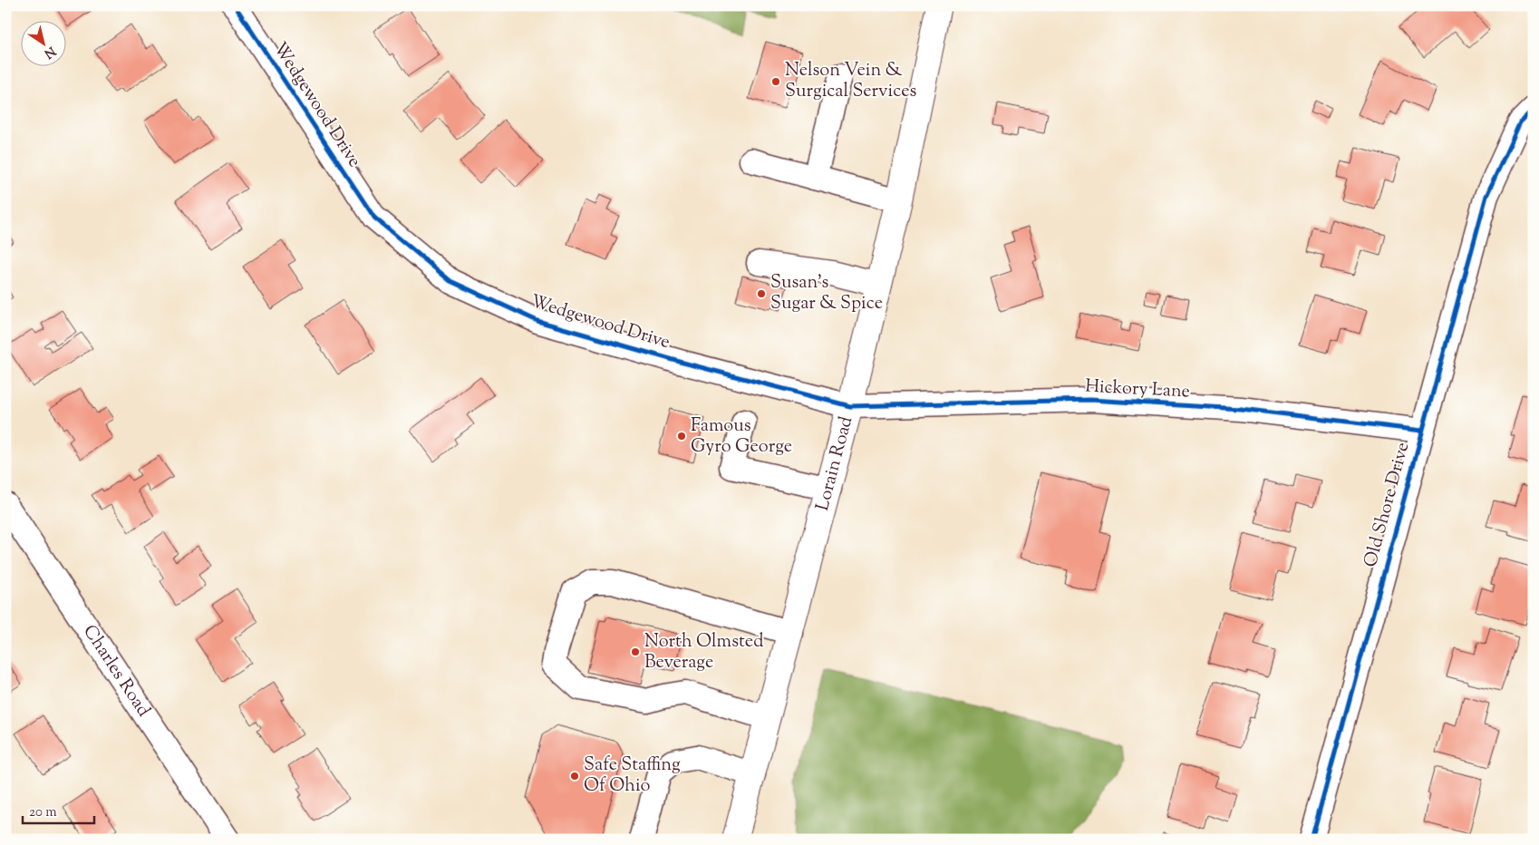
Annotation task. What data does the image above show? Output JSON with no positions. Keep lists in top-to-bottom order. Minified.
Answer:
{"streets":{"main road":["Lorain Road"],"street":["Wedgewood Drive","Hickory Lane","Old Shore Drive","Charles Road"]},"crossings":[["Wedgewood Drive","Hickory Lane"],["Wedgewood Drive","Lorain Road"],["Hickory Lane","Lorain Road"],["Hickory Lane","Old Shore Drive"]],"places":["Nelson Vein & Surgical Services","Susan's Sugar & Spice","Famous Gyro George","North Olmsted Beverage","Safe Staffing Of Ohio"],"scale_bar":"20 m","north":"bottom right"}
